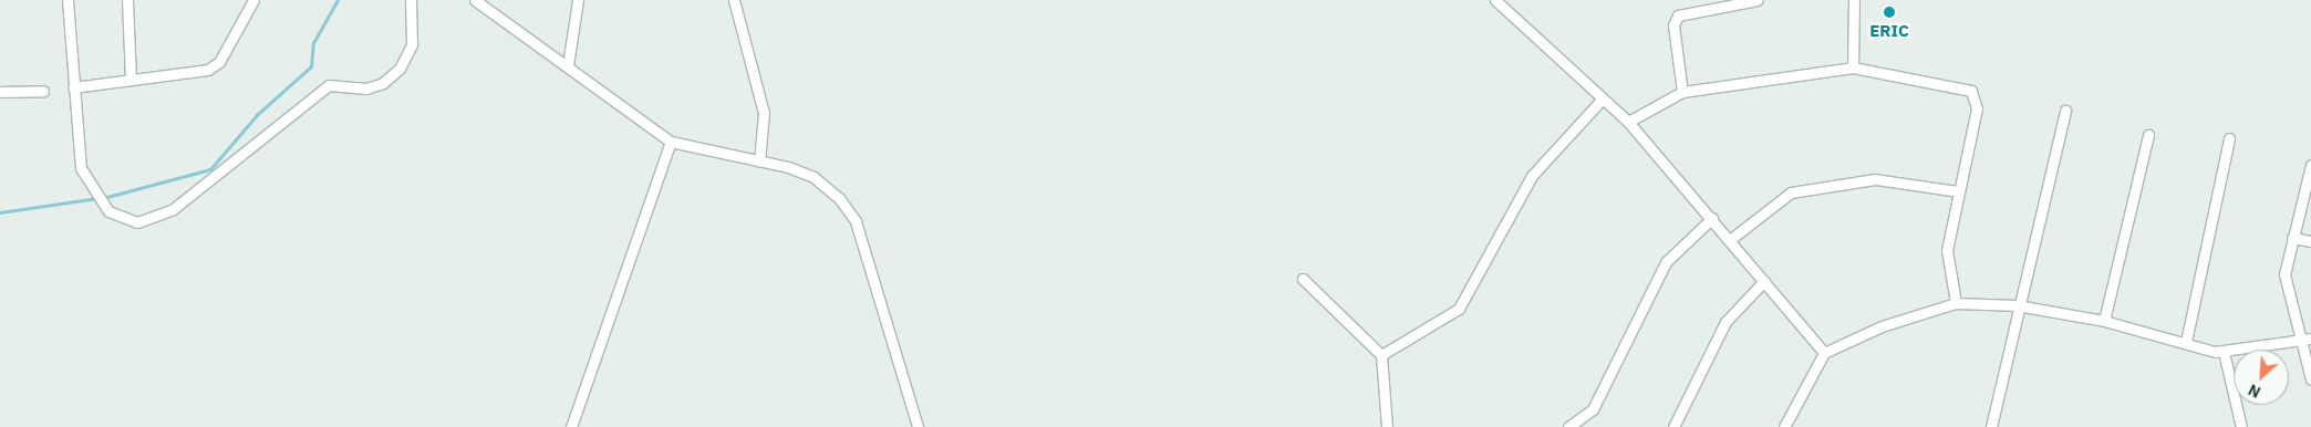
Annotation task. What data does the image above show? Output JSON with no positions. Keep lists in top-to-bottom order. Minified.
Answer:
{"places":["ERIC"],"north":"bottom left"}
